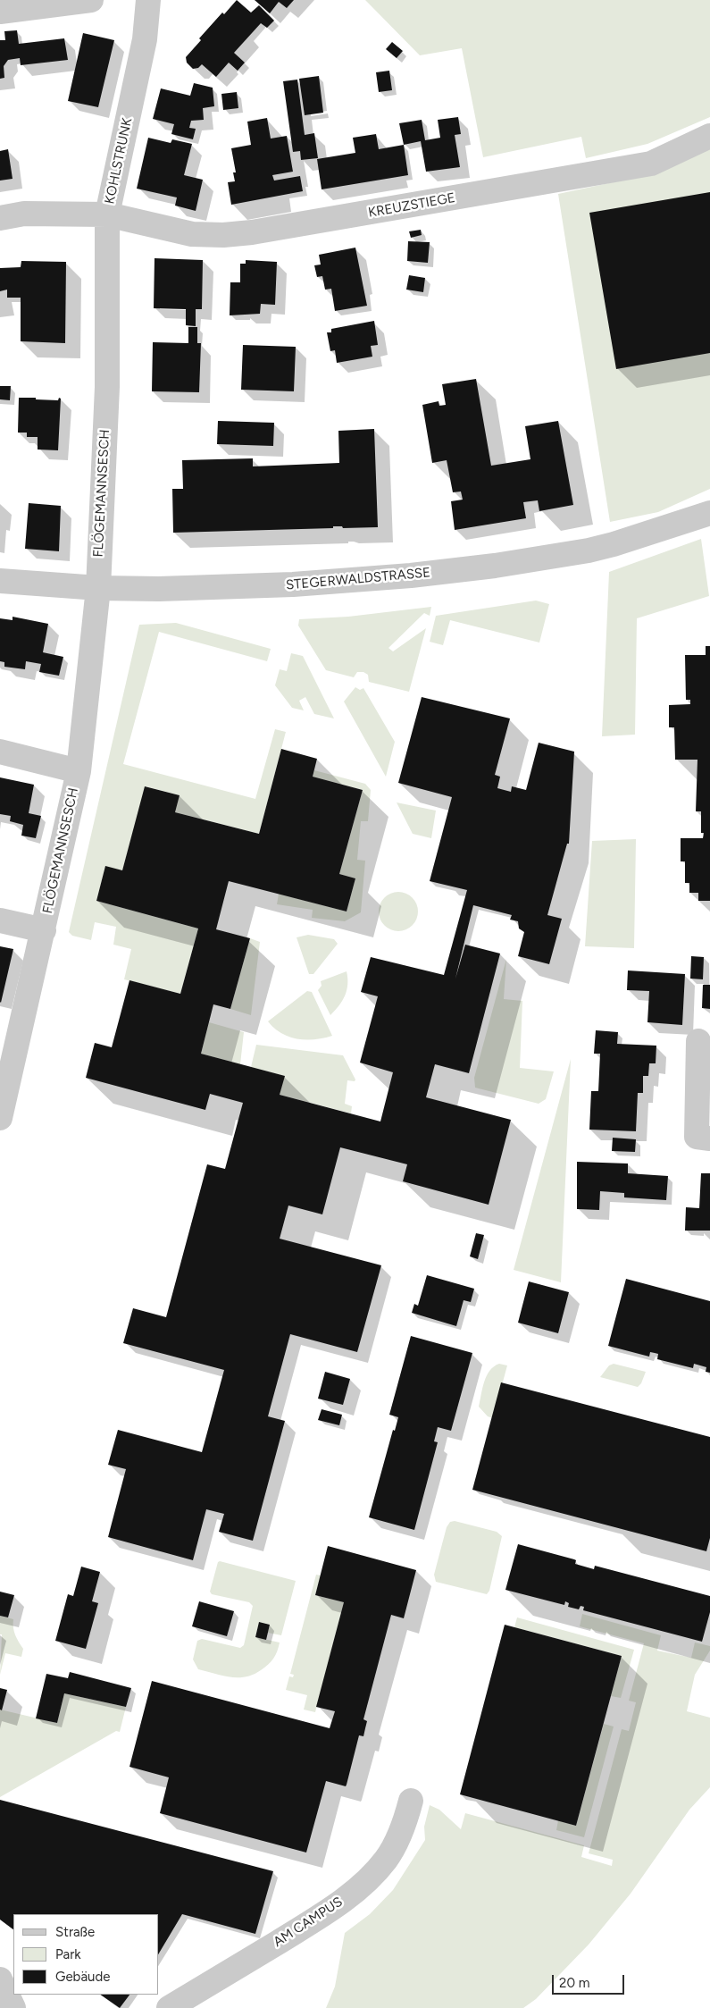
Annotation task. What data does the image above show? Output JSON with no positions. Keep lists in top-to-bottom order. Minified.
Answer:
{"streets":{"street":["KOHLSTRUNK","KREUZSTIEGE","FLÖGEMANNSESCH","STEGERWALDSTRASSE","AM CAMPUS"]},"crossings":[["KOHLSTRUNK","KREUZSTIEGE"],["KOHLSTRUNK","FLÖGEMANNSESCH"],["KREUZSTIEGE","FLÖGEMANNSESCH"],["FLÖGEMANNSESCH","STEGERWALDSTRASSE"]],"legend":["Straße","Park","Gebäude"],"scale_bar":"20 m"}
